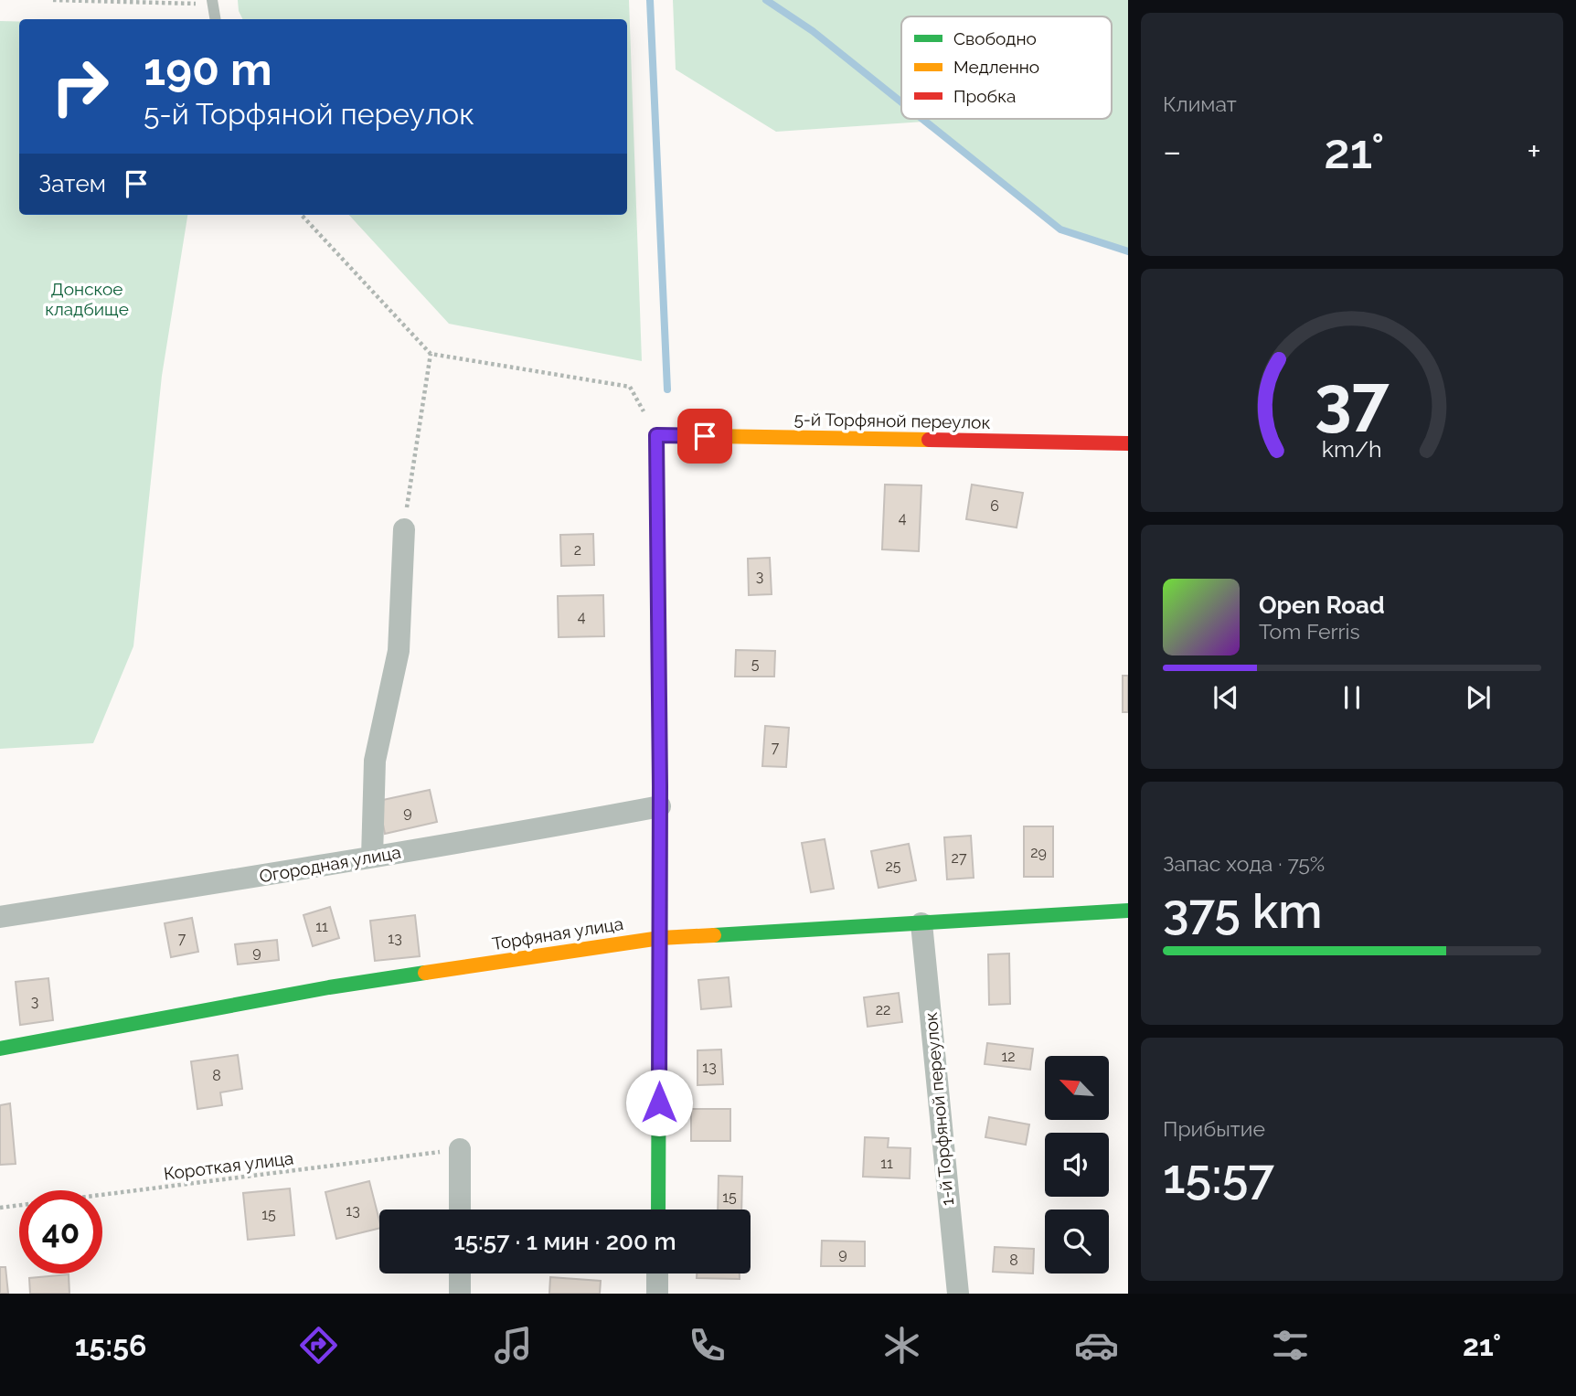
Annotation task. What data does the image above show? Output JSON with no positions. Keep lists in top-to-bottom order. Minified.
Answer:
{"streets":{"street":["5-й Торфяной переулок","Огородная улица","Торфяная улица","1-й Торфяной переулок"],"path":["Короткая улица"]},"crossings":[["Торфяная улица","1-й Торфяной переулок"]],"parks":["Донское кладбище"],"house_numbers":["6","4","2","3","4","5","7","9","29","27","25","11","7","13","9","3","22","12","13","8","11","15","13","15","9","8"],"legend":["Свободно","Медленно","Пробка"],"north":"top left","page":{"tile":["Климат",["Запас хода · 75%","375 km"],["Прибытие","15:57"]],"turn":["190 m","5-й Торфяной переулок"],"heat":["−","21°","+"],"then":"Затем","song":["Open Road","Tom Ferris"],"limit":"40","trip":"15:57 · 1 мин · 200 m","tabs":["15:56","21°"],"gauge":["37","km/h"]}}
